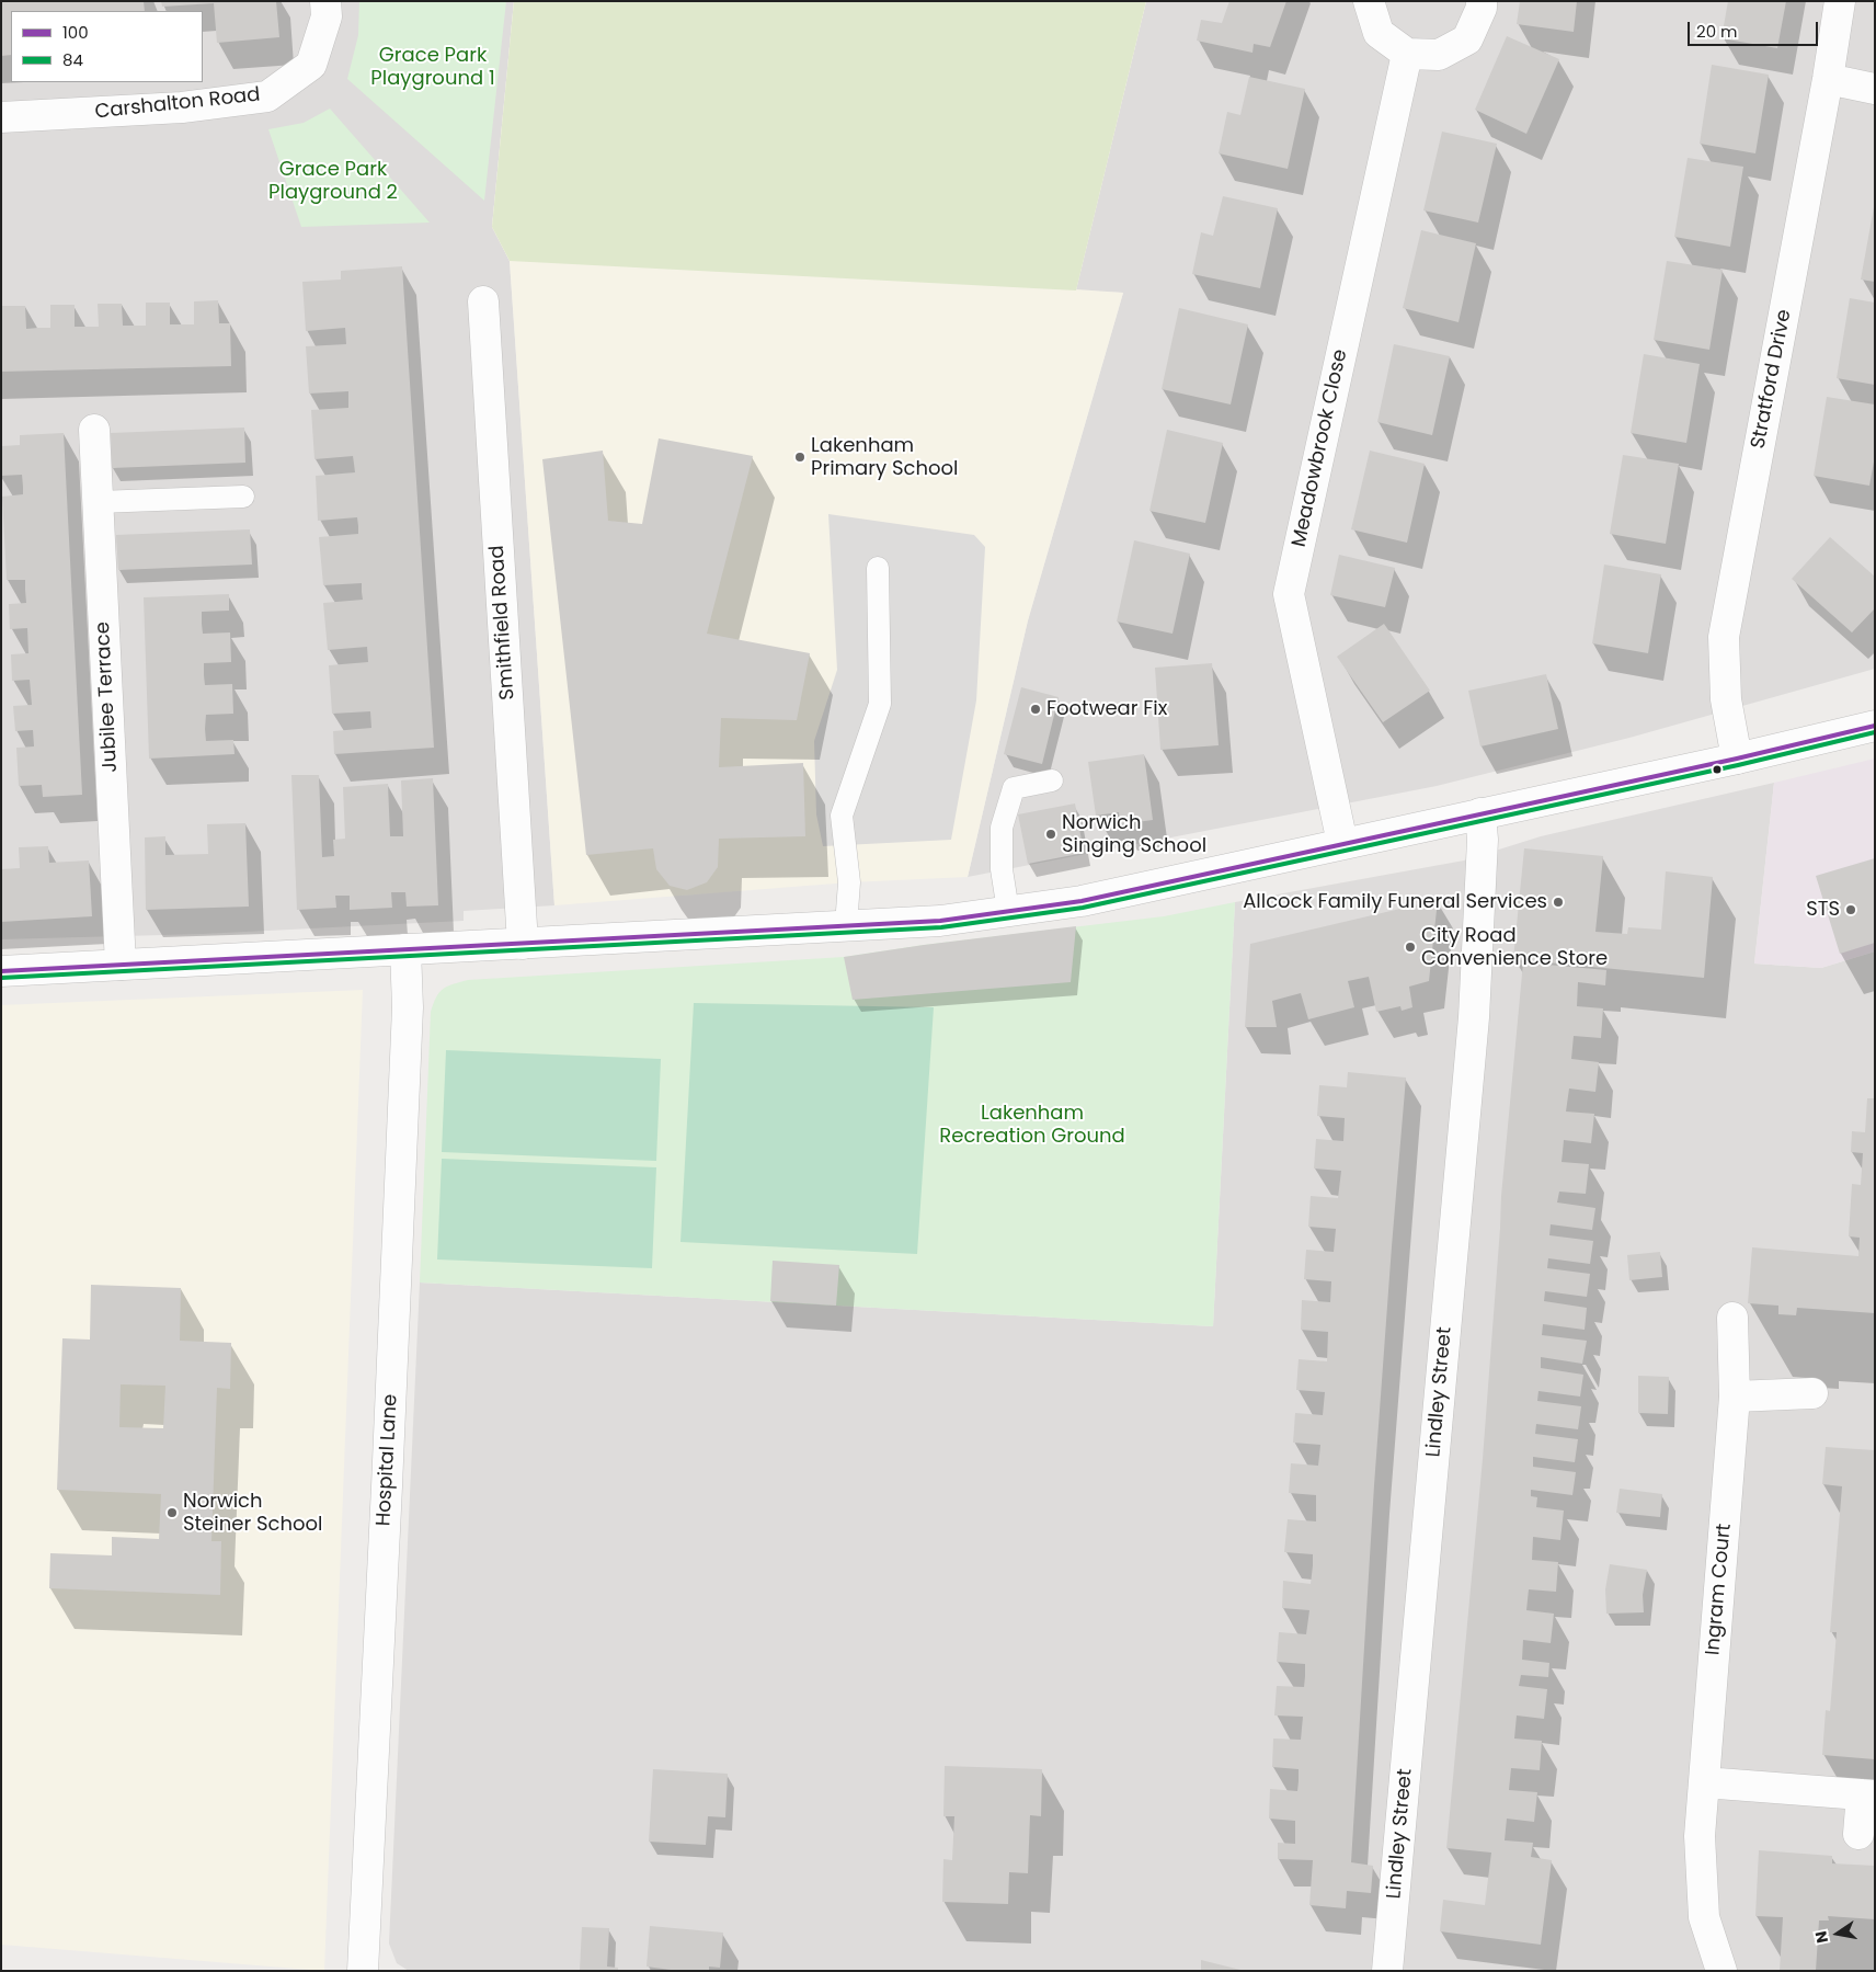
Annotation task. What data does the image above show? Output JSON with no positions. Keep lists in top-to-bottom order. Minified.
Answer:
{"streets":{"street":["Carshalton Road","Stratford Drive","Meadowbrook Close","Smithfield Road","Jubilee Terrace","Lindley Street","Hospital Lane","Ingram Court"]},"parks":["Grace Park Playground 1","Grace Park Playground 2","Lakenham Recreation Ground"],"places":["Lakenham Primary School","Footwear Fix","Norwich Singing School","Allcock Family Funeral Services","STS","City Road Convenience Store","Norwich Steiner School"],"lines":["transit line 100","transit line 84"],"legend":["100","84"],"scale_bar":"20 m","north":"left"}
